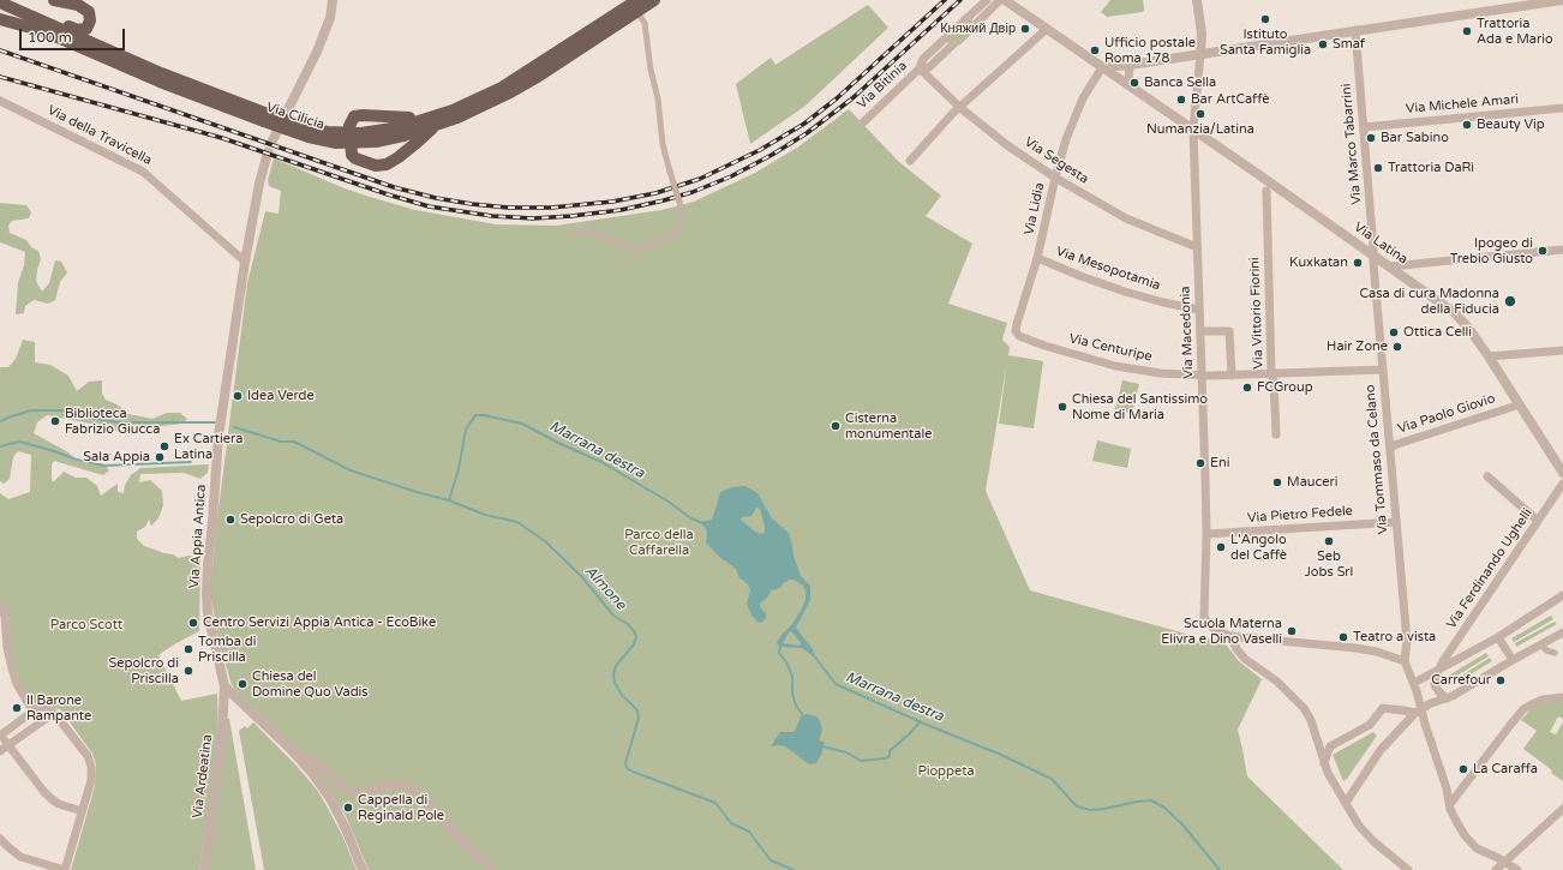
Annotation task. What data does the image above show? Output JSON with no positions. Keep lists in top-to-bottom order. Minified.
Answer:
{"streets":{"main road":["Via Cilicia"],"street":["Via Bitinia","Via Michele Amari","Via della Travicella","Via Marco Tabarrini","Via Segesta","Via Lidia","Via Latina","Via Mesopotamia","Via Vittorio Fiorini","Via Macedonia","Via Centuripe","Via Paolo Giovio","Via Tommaso da Celano","Via Pietro Fedele","Via Appia Antica","Via Ferdinando Ughelli","Via Ardeatina"]},"crossings":[["Via Bitinia","Via Segesta"],["Via Michele Amari","Via Marco Tabarrini"],["Via della Travicella","Via Appia Antica"],["Via Marco Tabarrini","Via Latina"],["Via Marco Tabarrini","Via Tommaso da Celano"],["Via Segesta","Via Lidia"],["Via Segesta","Via Macedonia"],["Via Lidia","Via Latina"],["Via Lidia","Via Mesopotamia"],["Via Lidia","Via Centuripe"],["Via Latina","Via Macedonia"],["Via Latina","Via Tommaso da Celano"],["Via Mesopotamia","Via Macedonia"],["Via Vittorio Fiorini","Via Centuripe"],["Via Macedonia","Via Centuripe"],["Via Macedonia","Via Pietro Fedele"],["Via Centuripe","Via Tommaso da Celano"],["Via Paolo Giovio","Via Tommaso da Celano"],["Via Tommaso da Celano","Via Pietro Fedele"],["Via Appia Antica","Via Ardeatina"]],"water":["Marrana destra","Almone"],"parks":["Parco della Caffarella","Parco Scott","Pioppeta"],"places":["Istituto Santa Famiglia","Княжий Двір","Trattoria Ada e Mario","Smaf","Ufficio postale Roma 178","Banca Sella","Bar ArtCaffè","Numanzia/Latina","Beauty Vip","Bar Sabino","Trattoria DaRì","Ipogeo di Trebio Giusto","Kuxkatan","Casa di cura Madonna della Fiducia","Ottica Celli","Hair Zone","FCGroup","Idea Verde","Chiesa del Santissimo Nome di Maria","Biblioteca Fabrizio Giucca","Cisterna monumentale","Ex Cartiera Latina","Sala Appia","Eni","Mauceri","Sepolcro di Geta","Seb Jobs Srl","L'Angolo del Caffè","Centro Servizi Appia Antica - EcoBike","Scuola Materna Elivra e Dino Vaselli","Teatro a vista","Tomba di Priscilla","Sepolcro di Priscilla","Carrefour","Chiesa del Domine Quo Vadis","Il Barone Rampante","La Caraffa","Cappella di Reginald Pole"],"scale_bar":"100 m"}
